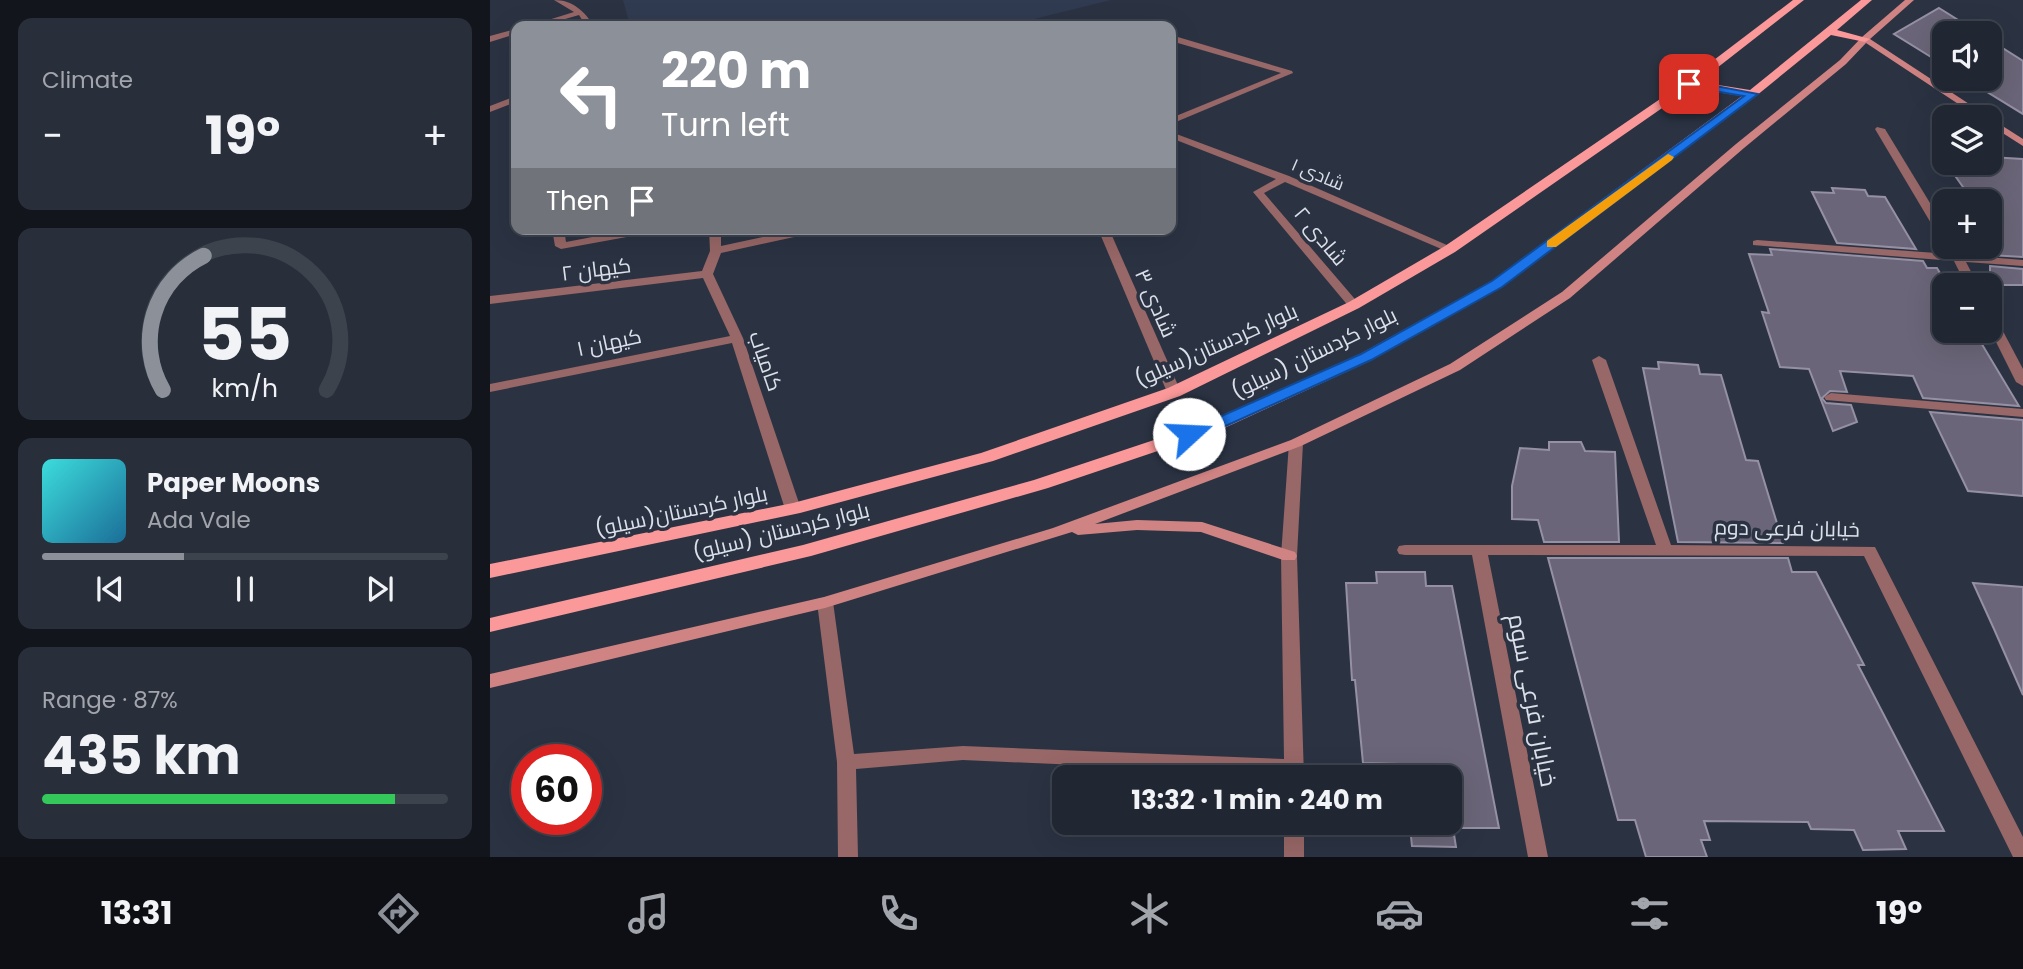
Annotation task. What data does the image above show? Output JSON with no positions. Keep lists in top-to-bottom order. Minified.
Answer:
{"streets":{"main road":["بلوار کردستان(سیلو)","بلوار کردستان (سیلو)"],"street":["شادی ۱","شادی ۲","کیهان ۲","شادی ۳","کیهان ۱","کامیاب","خیابان فرعی دوم","خیابان فرعی سوم"]},"crossings":[["شادی ۱","شادی ۲"],["شادی ۱","بلوار کردستان(سیلو)"],["شادی ۲","بلوار کردستان(سیلو)"],["کیهان ۲","کامیاب"],["شادی ۳","بلوار کردستان(سیلو)"],["کیهان ۱","کامیاب"],["بلوار کردستان(سیلو)","کامیاب"],["خیابان فرعی دوم","خیابان فرعی سوم"]],"page":{"tile":["Climate",["Range · 87%","435 km"]],"map_buttons":["+","−"],"turn":["220 m","Turn left"],"heat":["−","19°","+"],"then":"Then","song":["Paper Moons","Ada Vale"],"limit":"60","trip":"13:32 · 1 min · 240 m","tabs":["13:31","19°"],"gauge":["55","km/h"]}}
